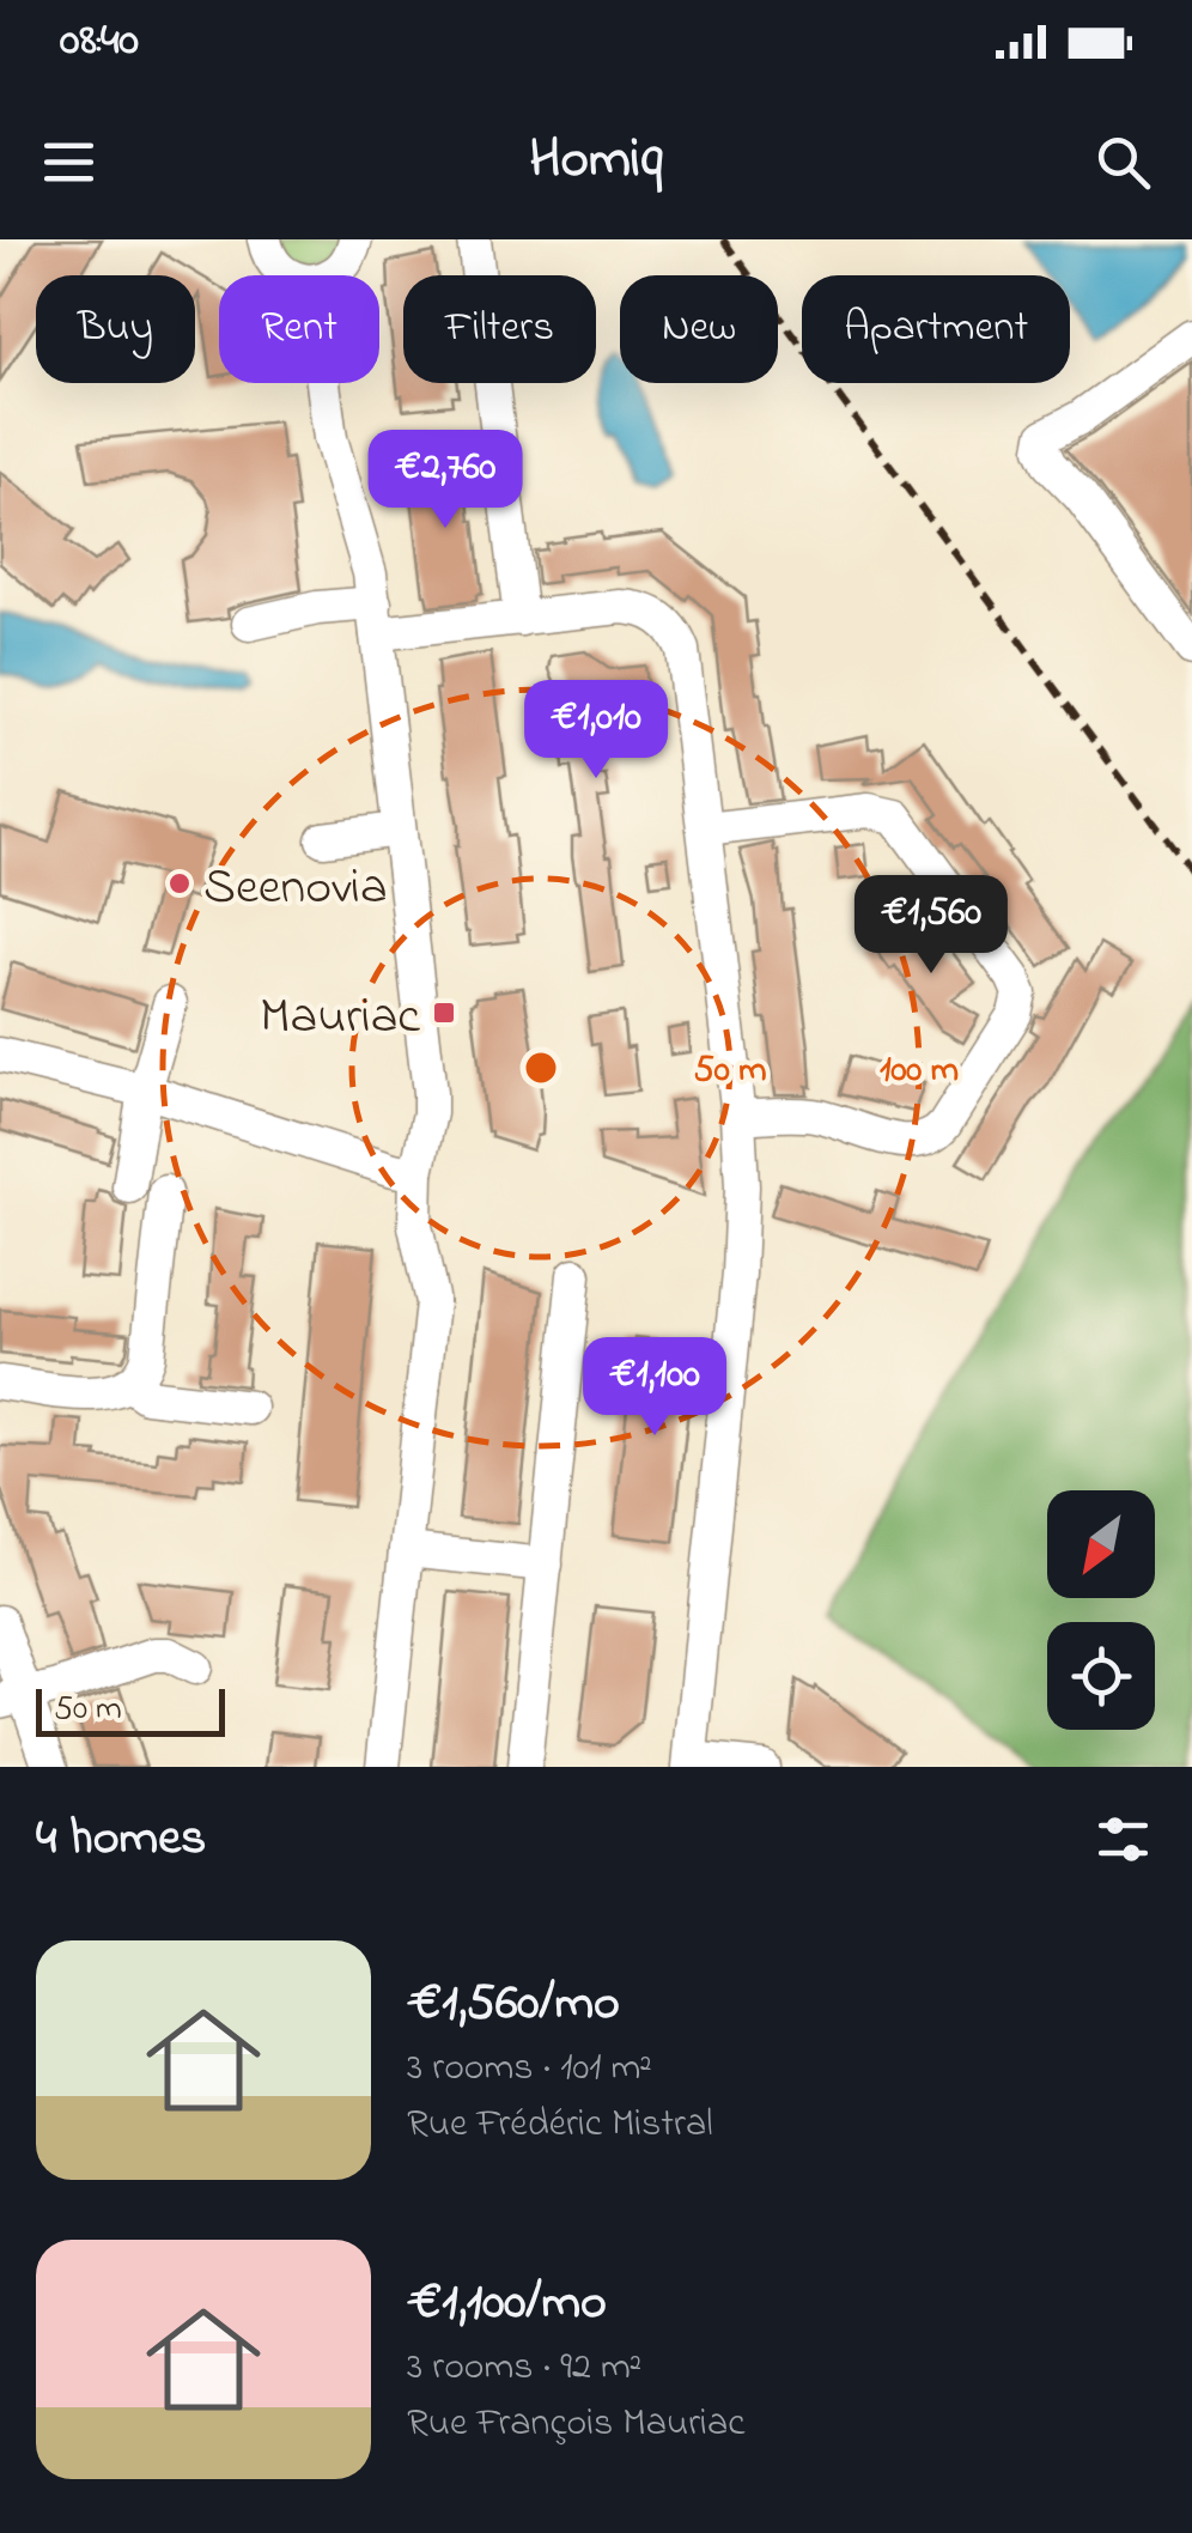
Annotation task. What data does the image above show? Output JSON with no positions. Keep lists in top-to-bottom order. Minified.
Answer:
{"places":{"other":["Seenovia"],"transit":["Mauriac"]},"scale_bar":"50 m","north":"bottom left","page":{"status":"08:40","header":"Homiq","chip":["Buy","Rent","Filters","New","Apartment"],"price":["€2,760","€1,010","€1,560","€1,100"],"scale":"50 m","heading":"4 homes","list":[{"name":"€1,560/mo","note":"3 rooms · 101 m² · Rue Frédéric Mistral"},{"name":"€1,100/mo","note":"3 rooms · 92 m² · Rue François Mauriac"}]},"rings":["50 m","100 m"]}
